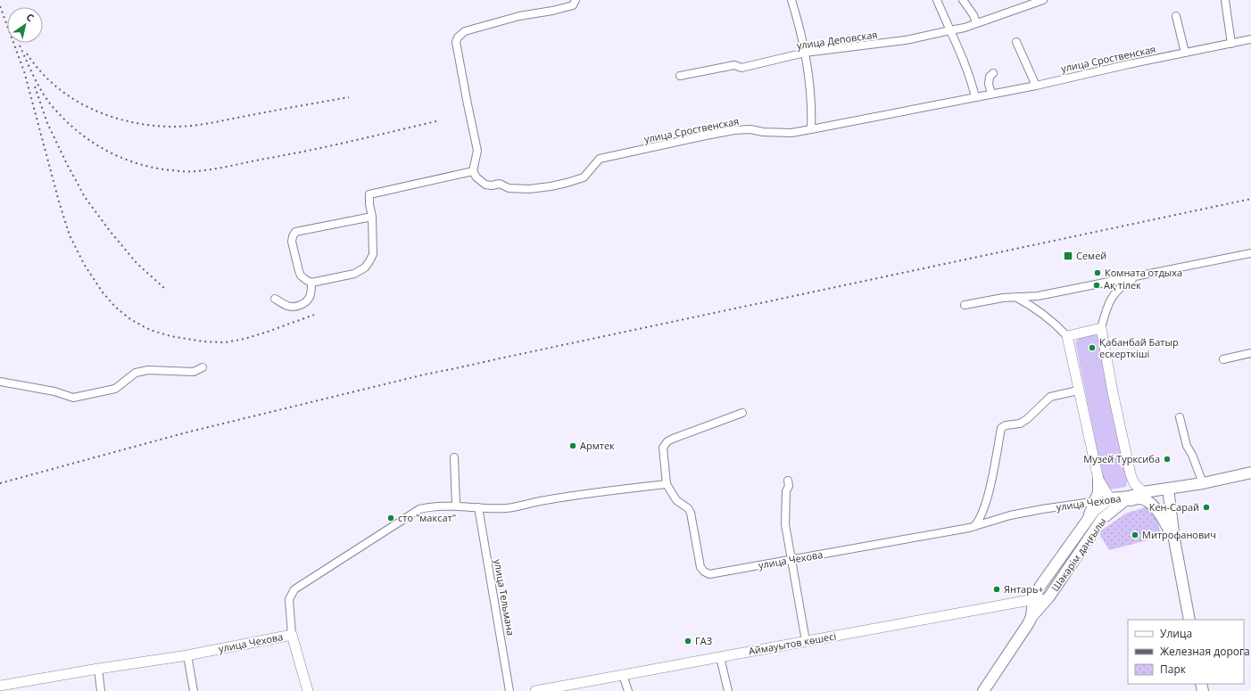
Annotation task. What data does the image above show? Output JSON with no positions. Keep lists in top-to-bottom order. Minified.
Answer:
{"streets":{"main road":["улица Чехова","Шәкәрім даңғылы"],"street":["улица Деповская","улица Сроственская","улица Тельмана","Аймауытов көшесі"]},"crossings":[["улица Чехова","Шәкәрім даңғылы"],["улица Чехова","улица Тельмана"],["Шәкәрім даңғылы","Аймауытов көшесі"]],"places":{"transit":["Семей"],"other":["Комната отдыха","Ақ тілек","Қабанбай Батыр ескерткіші","Армтек","Музей Турксиба","Кен-Сарай","сто \"максат\"","Митрофанович","Янтарь+","ГАЗ"]},"legend":["Улица","Железная дорога","Парк"],"north":"top right"}
